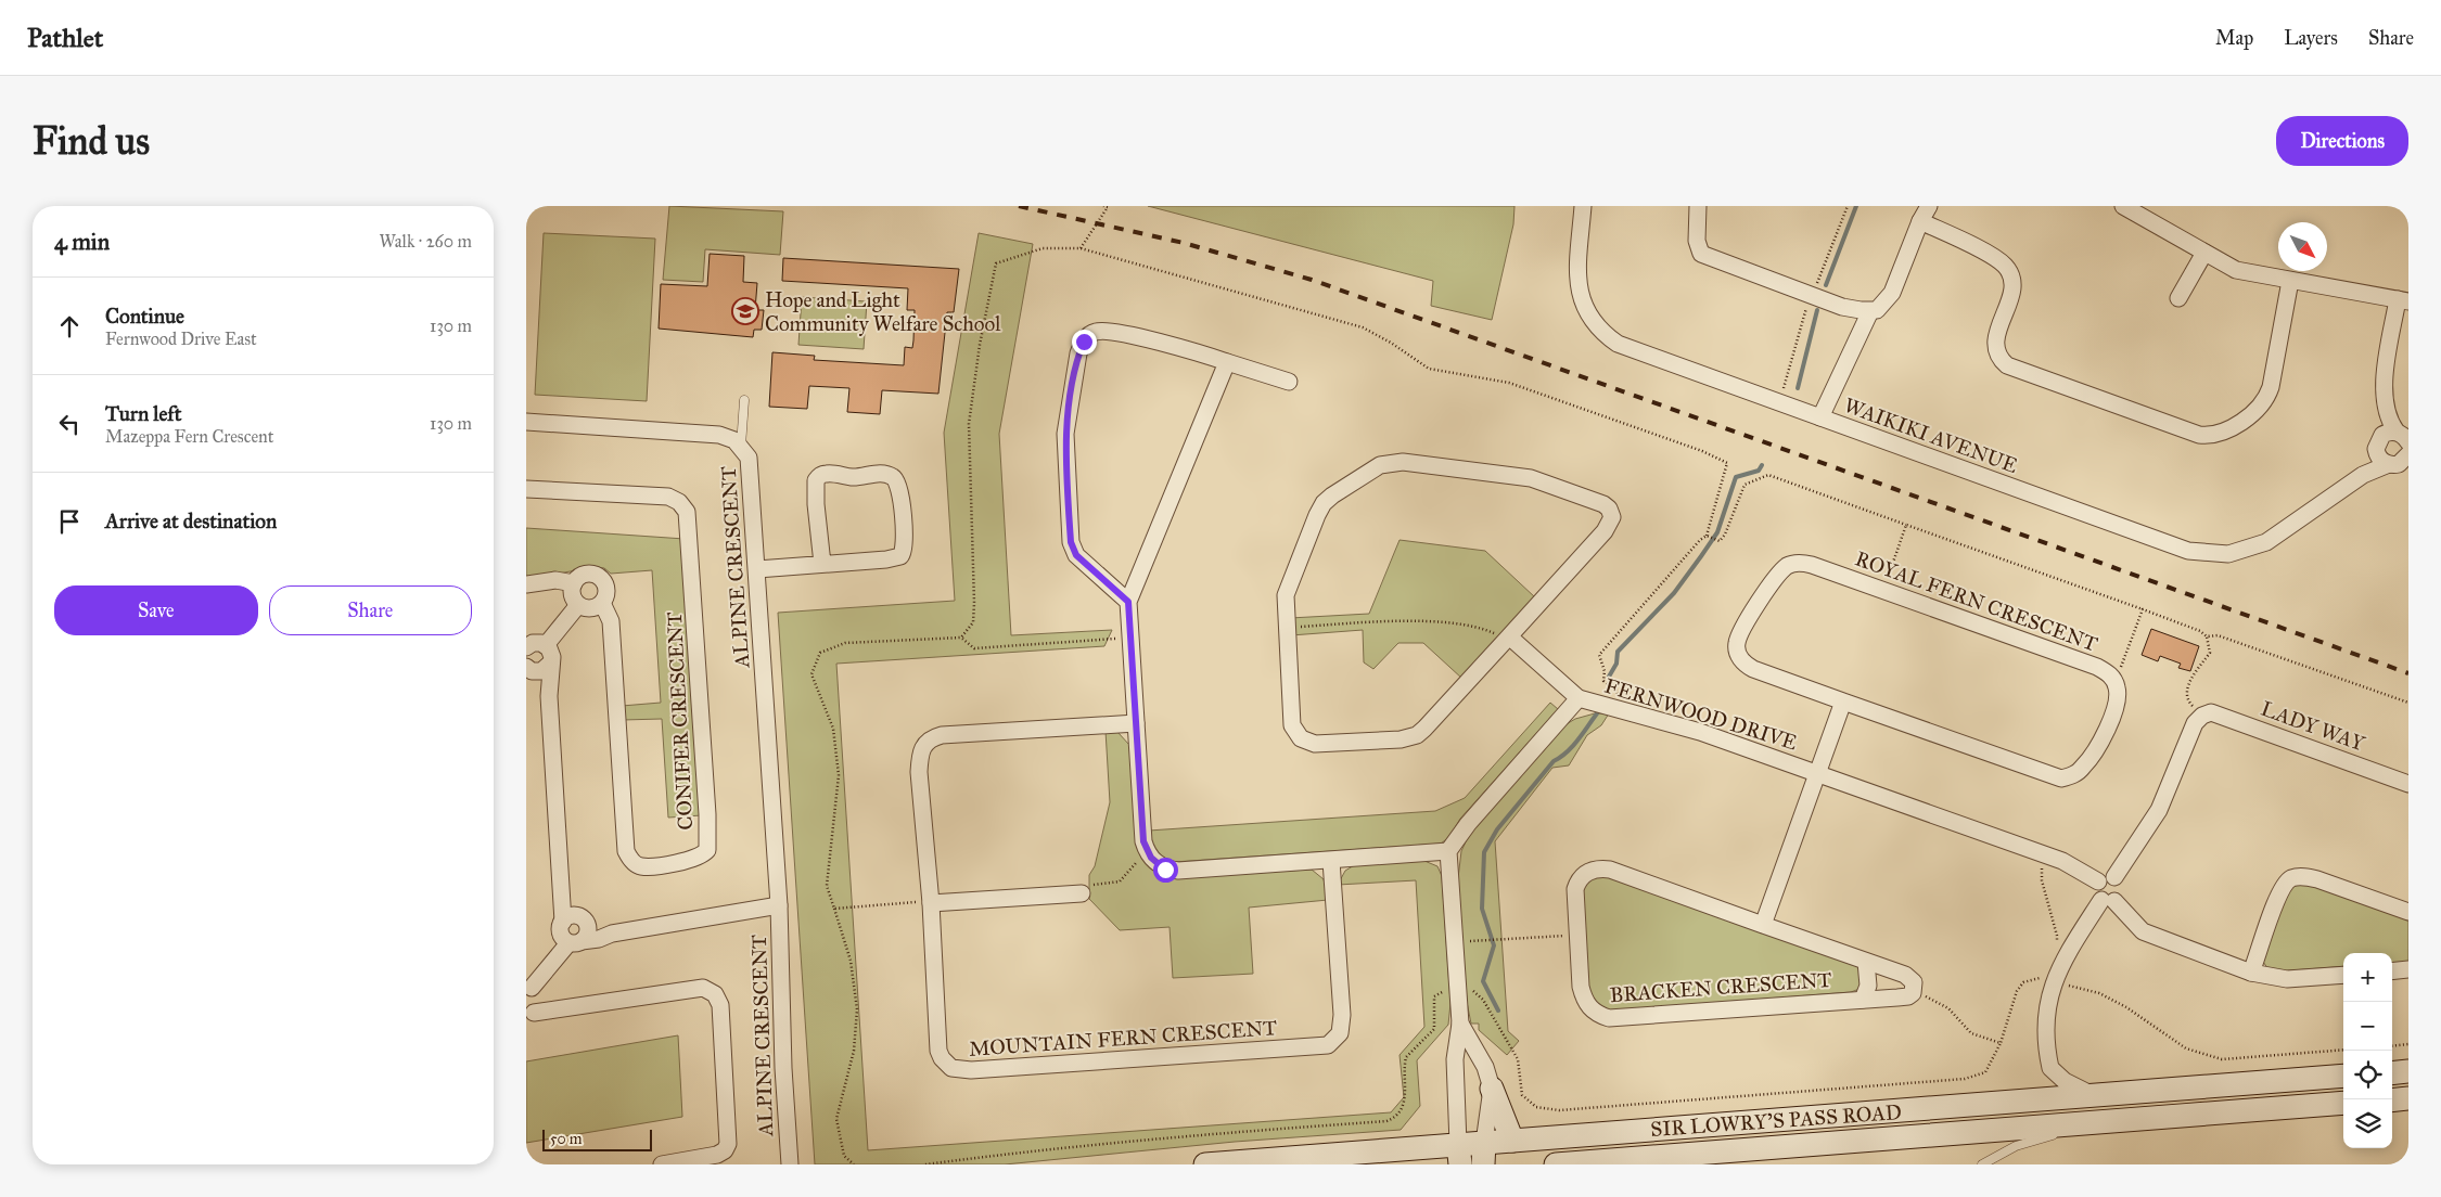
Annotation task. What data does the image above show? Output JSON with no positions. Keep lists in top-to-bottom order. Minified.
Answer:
{"streets":{"main road":["SIR LOWRY'S PASS ROAD"],"street":["WAIKIKI AVENUE","ALPINE CRESCENT","ROYAL FERN CRESCENT","FERNWOOD DRIVE","CONIFER CRESCENT","LADY WAY","BRACKEN CRESCENT","MOUNTAIN FERN CRESCENT"]},"places":{"school or university":["Hope and Light Community Welfare School"]},"scale_bar":"50 m","north":"bottom right","page":{"header":"Pathlet","nav":["Map","Layers","Share"],"buttons":["Directions",["Save","Share"]],"title":"Find us","heading":["4 min","Walk · 260 m"],"list":[["Continue","Fernwood Drive East","130 m"],["Turn left","Mazeppa Fern Crescent","130 m"],"Arrive at destination"],"map_buttons":["+","−"],"scale":"50 m"}}
